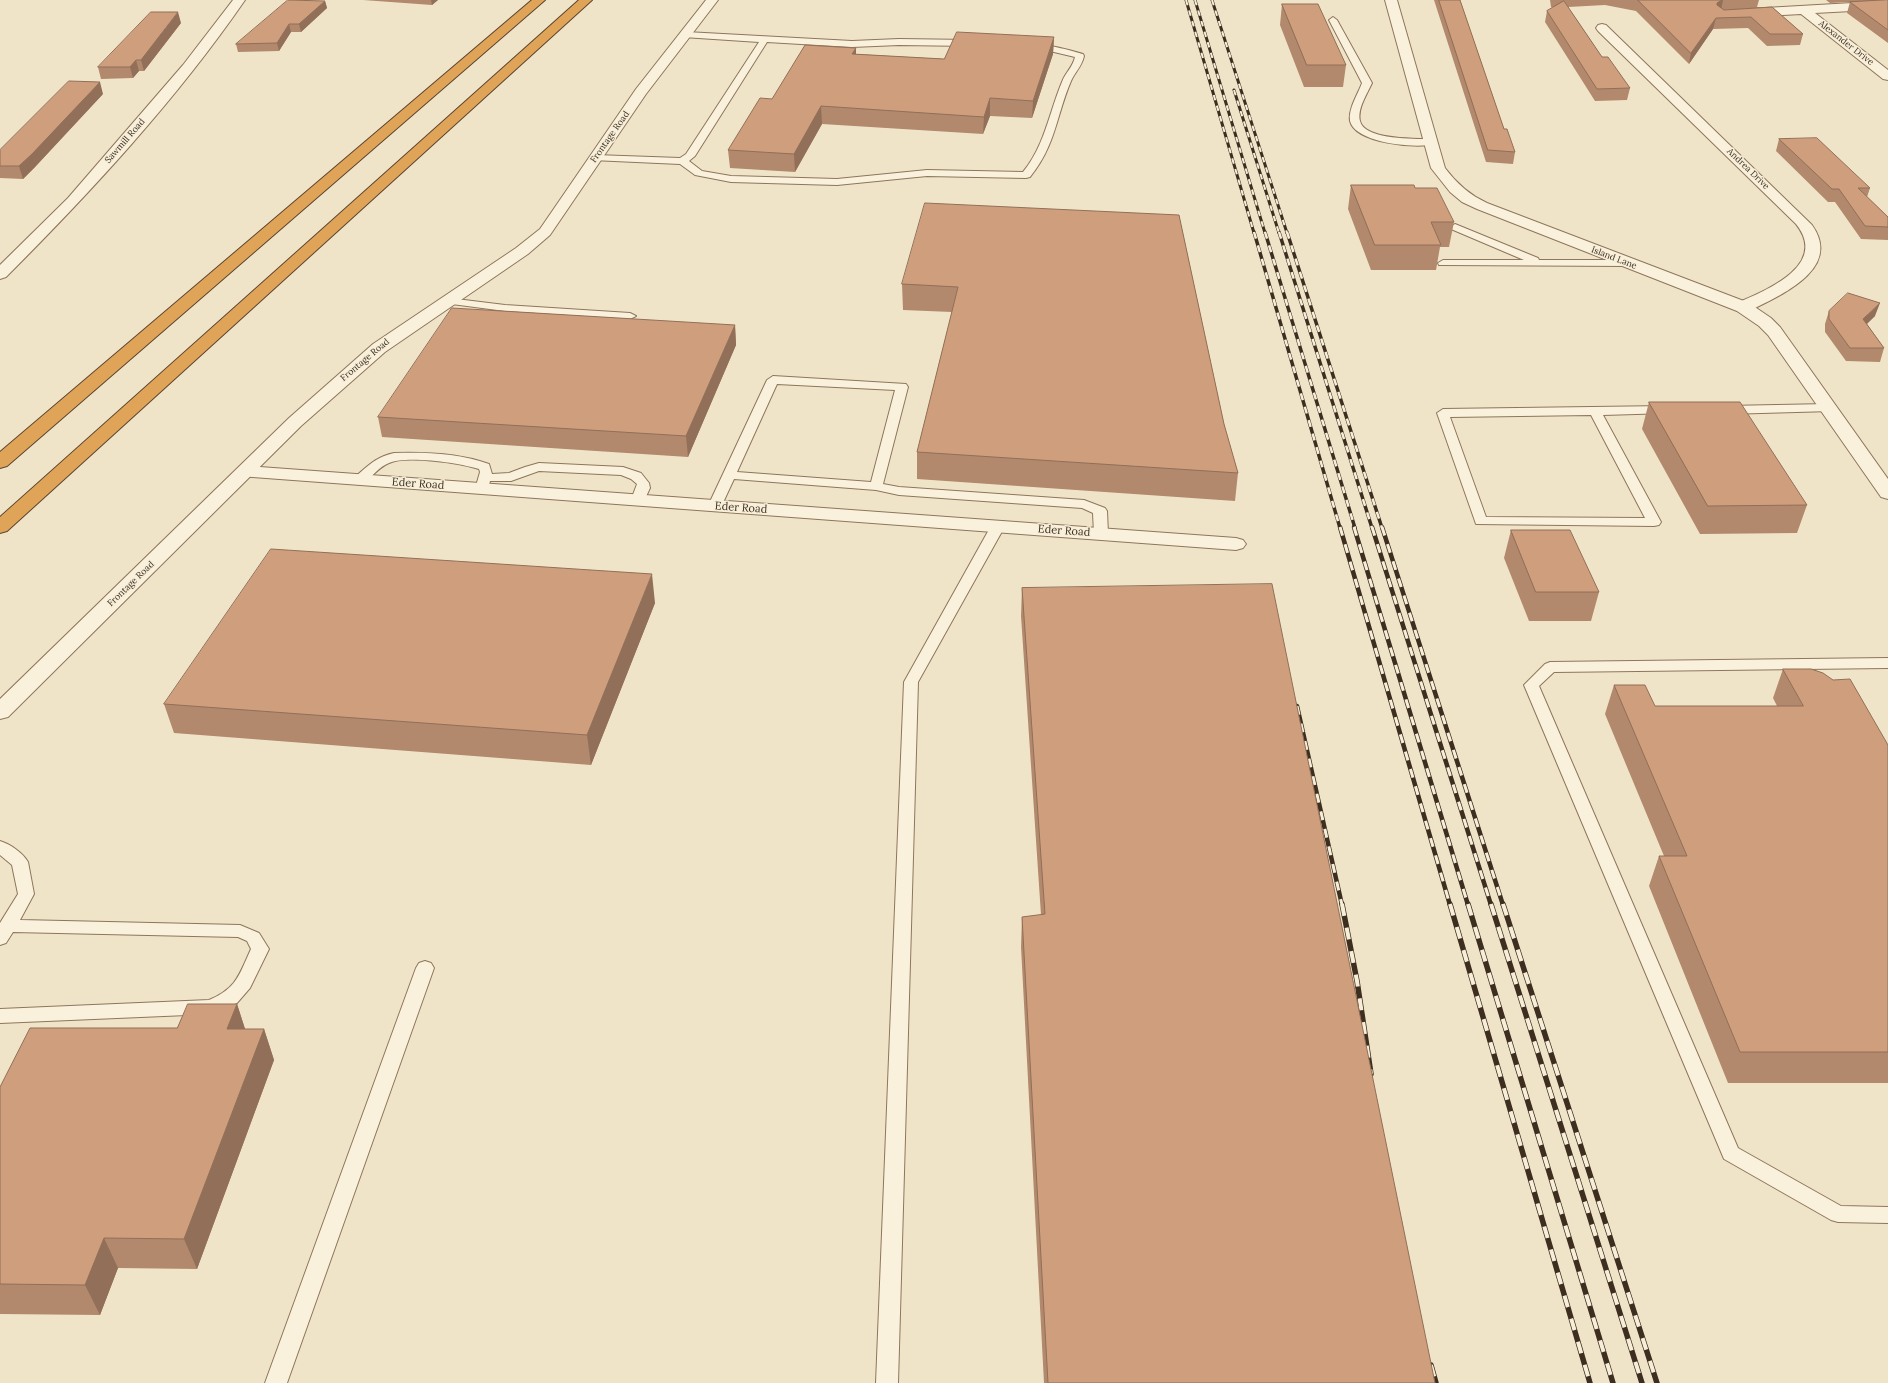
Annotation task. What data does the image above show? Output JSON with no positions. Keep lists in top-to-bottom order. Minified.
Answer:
{"streets":{"street":["Alexander Drive","Frontage Road","Sawmill Road","Andrea Drive","Island Lane","Eder Road"]},"crossings":[["Frontage Road","Eder Road"],["Andrea Drive","Island Lane"]]}
